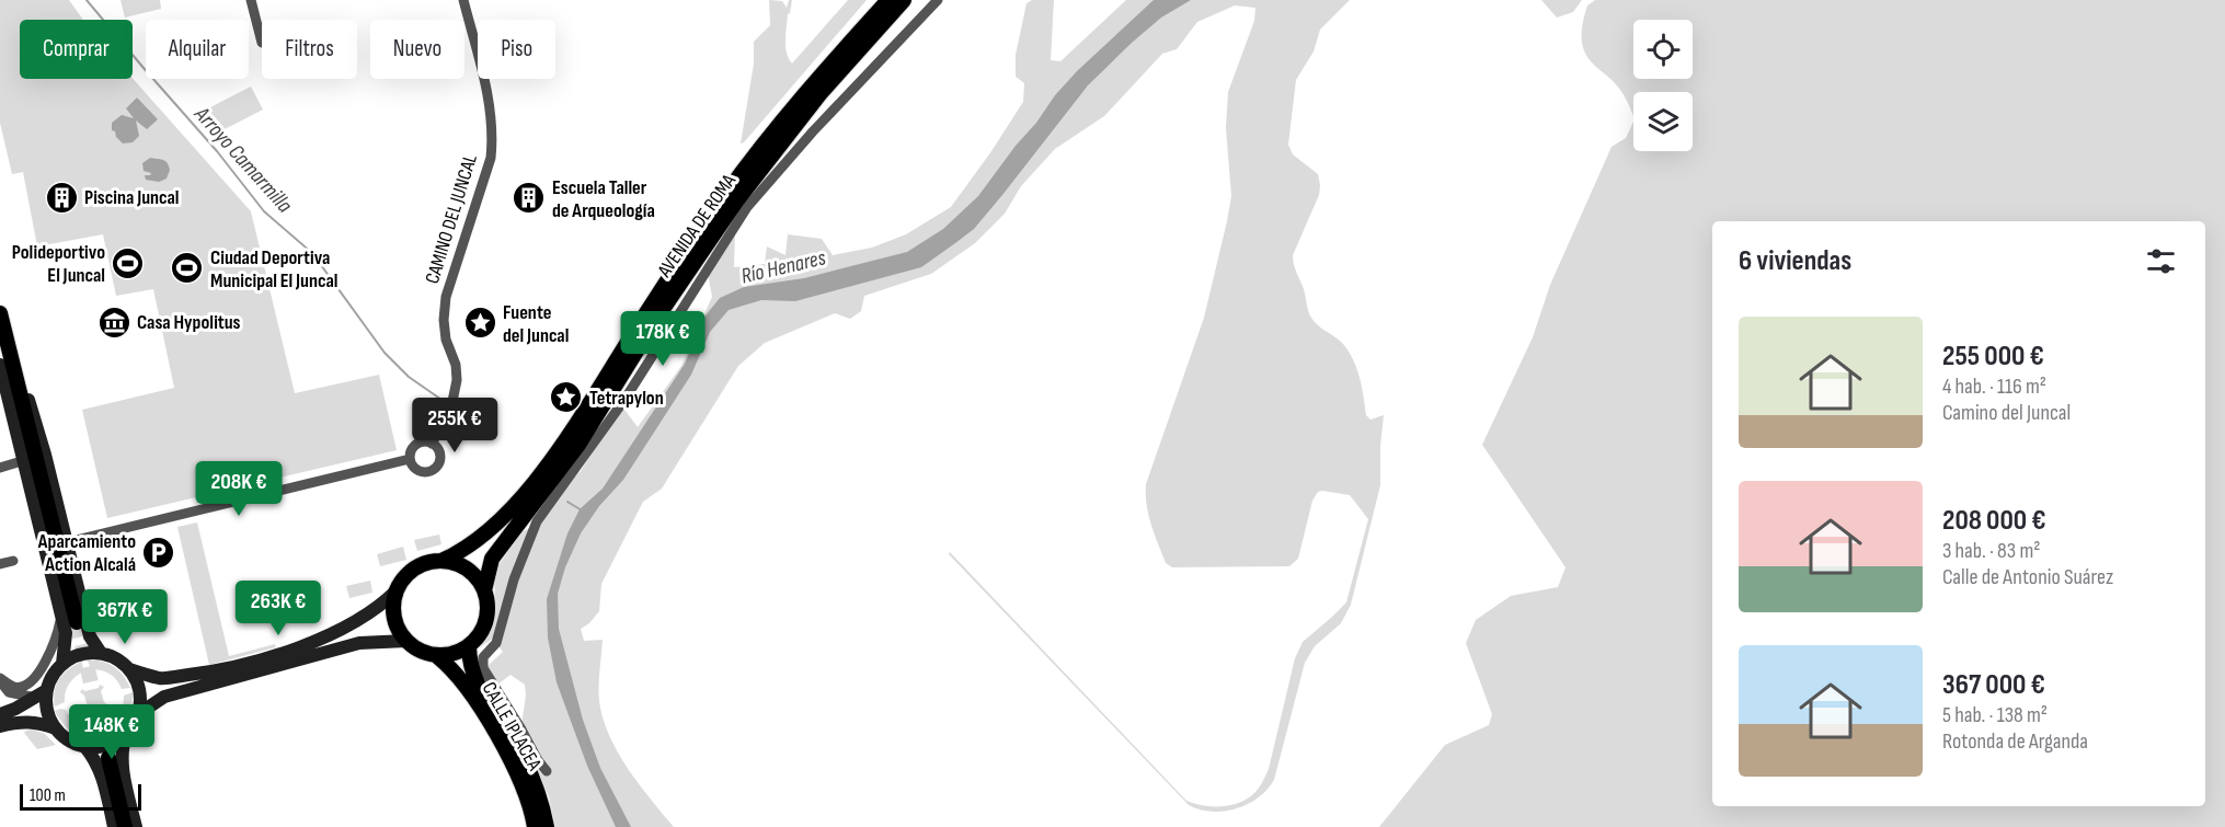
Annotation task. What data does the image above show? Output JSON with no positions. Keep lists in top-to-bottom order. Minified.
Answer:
{"streets":{"main road":["AVENIDA DE ROMA","CALLE IPLACEA"],"street":["CAMINO DEL JUNCAL"]},"crossings":[["AVENIDA DE ROMA","CALLE IPLACEA"]],"water":["Arroyo Camarmilla","Río Henares"],"places":{"building":["Piscina Juncal","Escuela Taller de Arqueología"],"sports":["Polideportivo El Juncal","Ciudad Deportiva Municipal El Juncal"],"museum":["Casa Hypolitus"],"place":["Fuente del Juncal","Tetrapylon"],"parking":["Aparcamiento Action Alcalá"]},"scale_bar":"100 m","page":{"chip":["Comprar","Alquilar","Filtros","Nuevo","Piso"],"heading":"6 viviendas","list":[{"name":"255 000 €","note":"4 hab. · 116 m² · Camino del Juncal"},{"name":"208 000 €","note":"3 hab. · 83 m² · Calle de Antonio Suárez"},{"name":"367 000 €","note":"5 hab. · 138 m² · Rotonda de Arganda"}],"price":["178K €","255K €","208K €","263K €","367K €","148K €"],"scale":"100 m"}}
